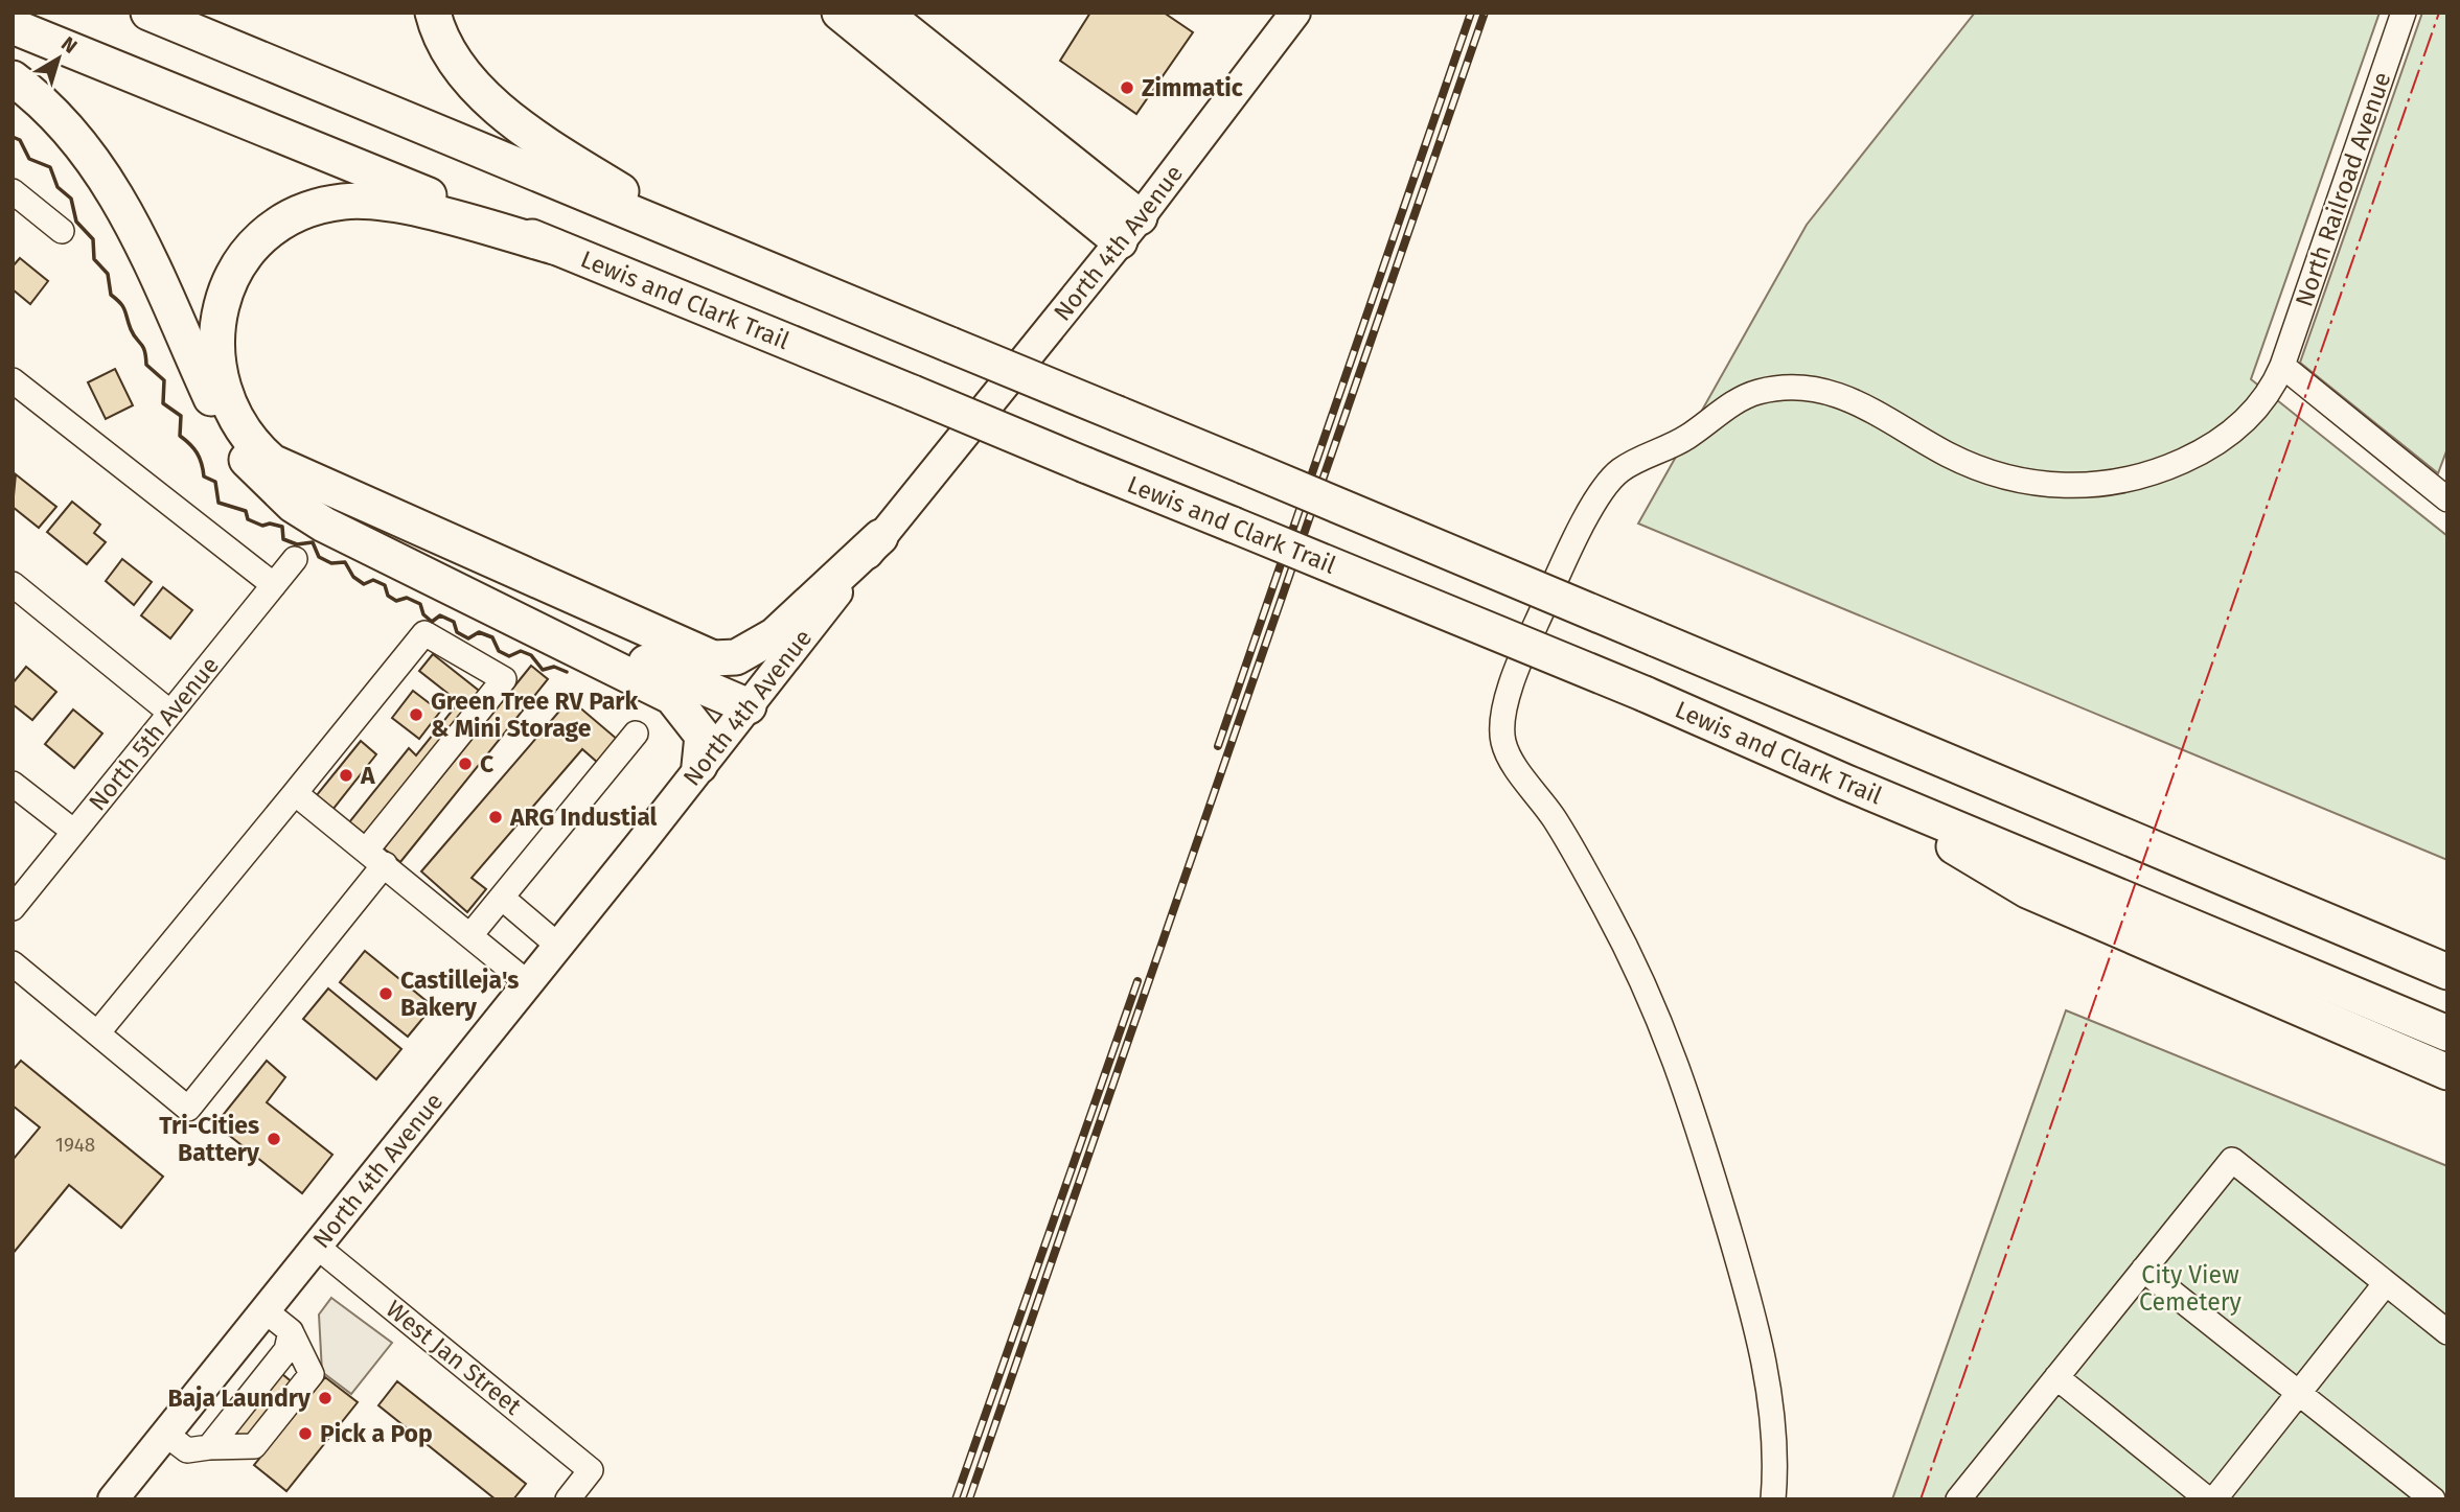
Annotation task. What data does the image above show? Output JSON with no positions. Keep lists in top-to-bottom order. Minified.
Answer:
{"streets":{"highway":["Lewis and Clark Trail"],"main road":["North 4th Avenue"],"street":["North Railroad Avenue","North 5th Avenue","West Jan Street"]},"crossings":[["North 4th Avenue","West Jan Street"]],"parks":["City View Cemetery"],"places":["Zimmatic","Green Tree RV Park & Mini Storage","C","A","ARG Industial","Castilleja's Bakery","Tri-Cities Battery","Baja Laundry","Pick a Pop"],"house_numbers":["1948"],"north":"top right"}
